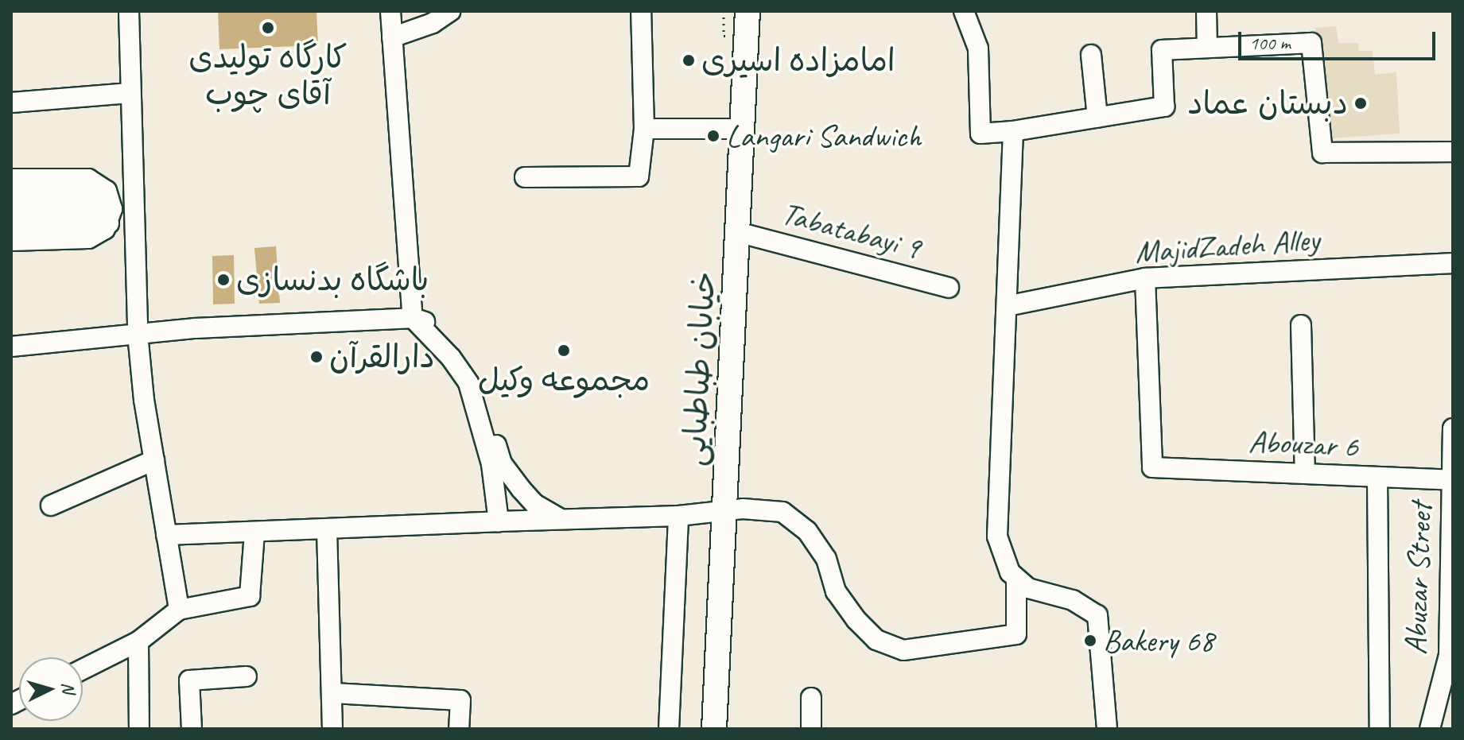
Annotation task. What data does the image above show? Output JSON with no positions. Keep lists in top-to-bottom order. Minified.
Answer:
{"streets":{"main road":["خیابان طباطبایی"],"street":["Tabatabayi 9","MajidZadeh Alley","Abouzar 6","Abuzar Street"]},"crossings":[["Tabatabayi 9","خیابان طباطبایی"],["MajidZadeh Alley","Abouzar 6"],["Abouzar 6","Abuzar Street"]],"places":["کارگاه تولیدی آقای چوب","امامزاده اسیری","دبستان عماد","Langari Sandwich","باشگاه بدنسازی","مجموعه وکیل","دارالقرآن","Bakery 68"],"scale_bar":"100 m","north":"right"}
